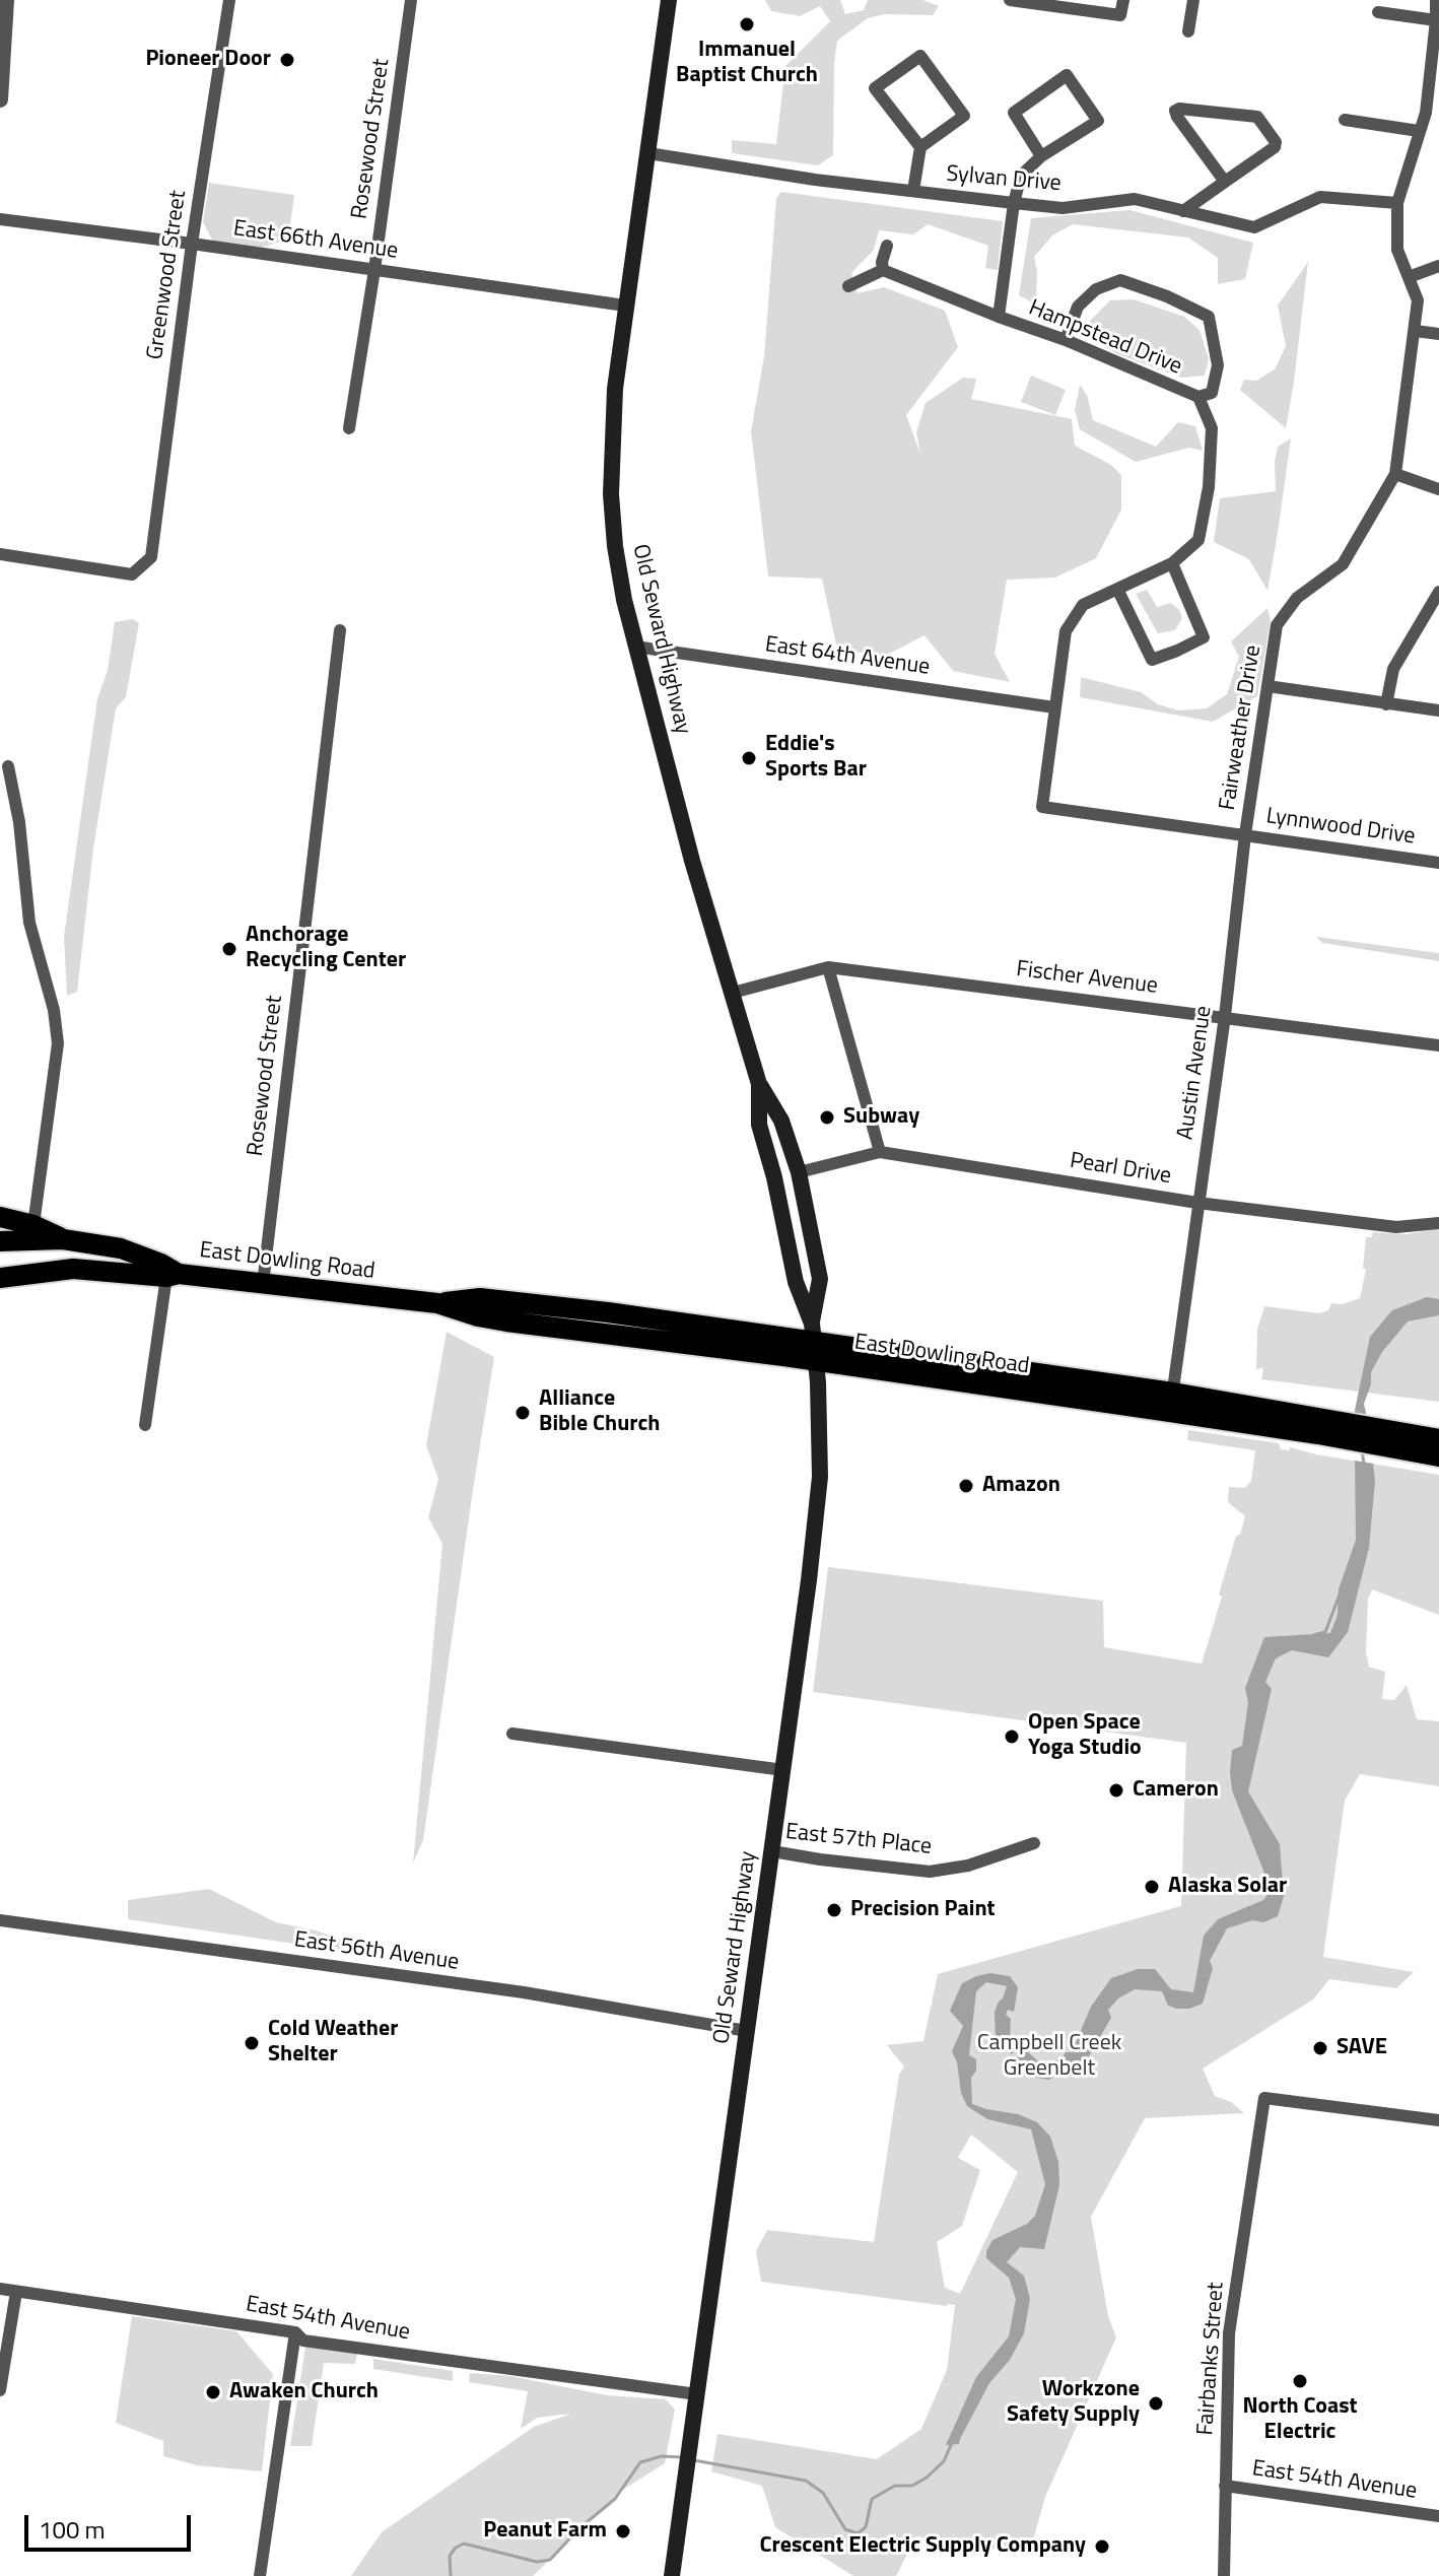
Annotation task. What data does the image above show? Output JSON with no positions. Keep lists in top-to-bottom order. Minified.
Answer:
{"streets":{"main road":["Old Seward Highway","East Dowling Road"],"street":["Rosewood Street","Sylvan Drive","East 66th Avenue","Greenwood Street","Hampstead Drive","East 64th Avenue","Fairweather Drive","Lynnwood Drive","Fischer Avenue","Austin Avenue","Pearl Drive","East 57th Place","East 56th Avenue","East 54th Avenue","Fairbanks Street"]},"crossings":[["Rosewood Street","East 66th Avenue"],["Rosewood Street","East Dowling Road"],["Sylvan Drive","Hampstead Drive"],["Sylvan Drive","Old Seward Highway"],["Sylvan Drive","Fairweather Drive"],["East 66th Avenue","Greenwood Street"],["East 66th Avenue","Old Seward Highway"],["Hampstead Drive","East 64th Avenue"],["Hampstead Drive","Lynnwood Drive"],["Old Seward Highway","East 64th Avenue"],["Old Seward Highway","Fischer Avenue"],["Old Seward Highway","Pearl Drive"],["Old Seward Highway","East Dowling Road"],["Old Seward Highway","East 57th Place"],["Old Seward Highway","East 56th Avenue"],["Old Seward Highway","East 54th Avenue"],["Fairweather Drive","Lynnwood Drive"],["Fairweather Drive","Austin Avenue"],["Lynnwood Drive","Austin Avenue"],["Fischer Avenue","Austin Avenue"],["Austin Avenue","Pearl Drive"],["Austin Avenue","East Dowling Road"],["East 54th Avenue","Fairbanks Street"]],"parks":["Campbell Creek Greenbelt"],"places":["Immanuel Baptist Church","Pioneer Door","Eddie's Sports Bar","Anchorage Recycling Center","Subway","Alliance Bible Church","Amazon","Open Space Yoga Studio","Cameron","Alaska Solar","Precision Paint","Cold Weather Shelter","SAVE","North Coast Electric","Awaken Church","Workzone Safety Supply","Peanut Farm","Crescent Electric Supply Company"],"scale_bar":"100 m"}
